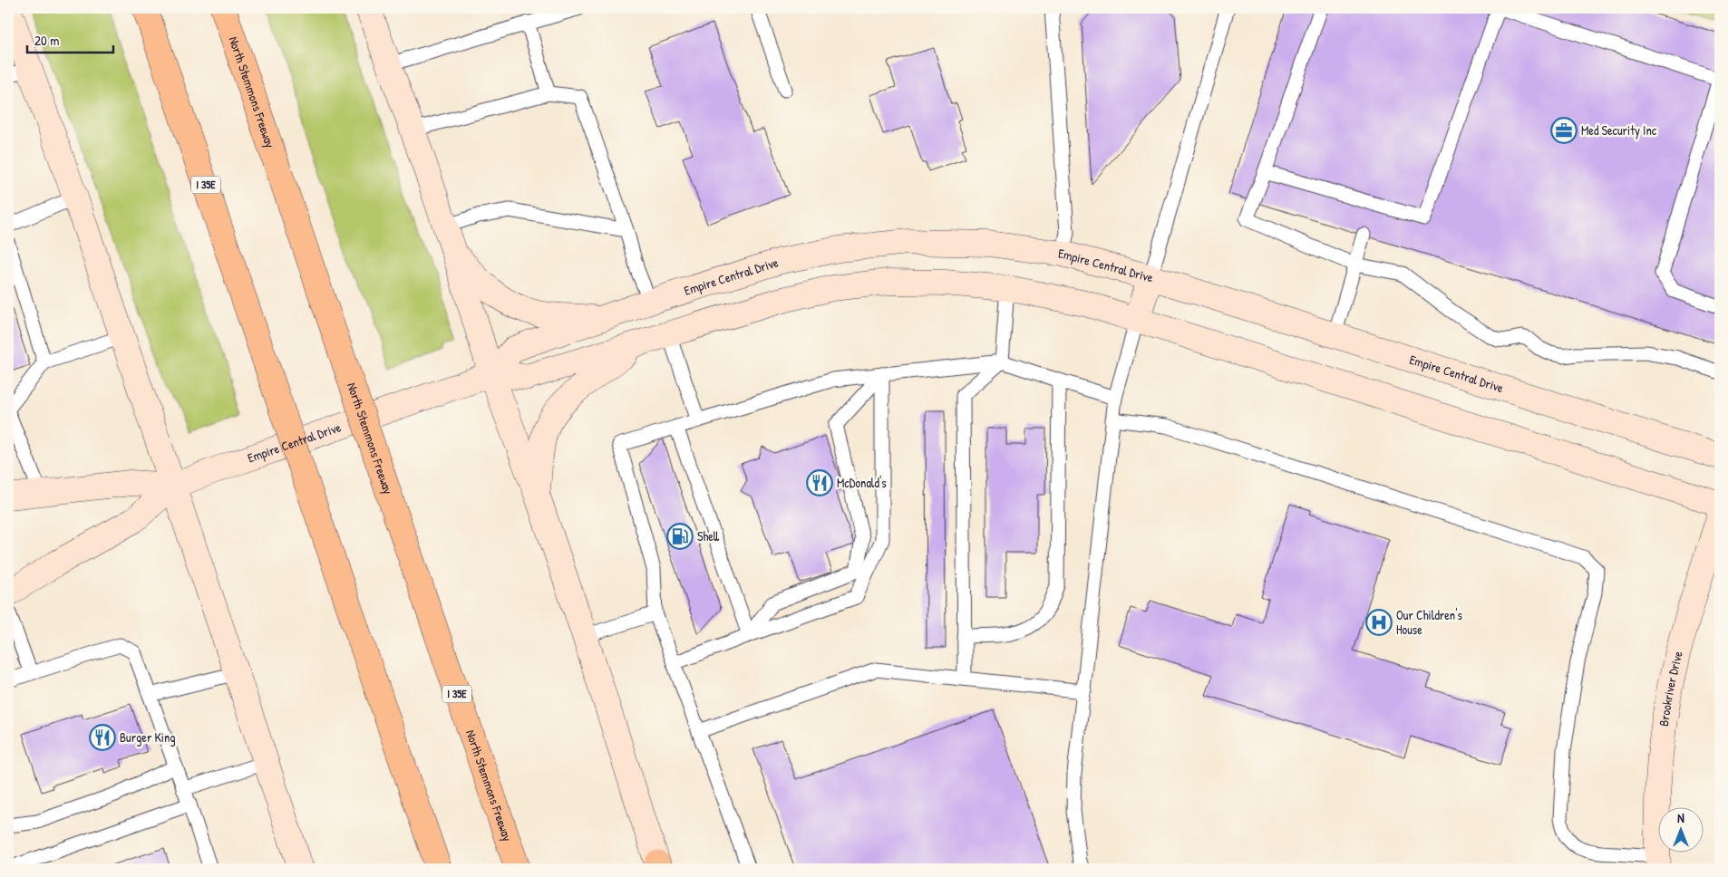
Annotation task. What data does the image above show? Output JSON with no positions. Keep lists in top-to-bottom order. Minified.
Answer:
{"streets":{"highway":["North Stemmons Freeway","I 35E"],"street":["Empire Central Drive","Brookriver Drive"]},"places":{"office":["Med Security Inc"],"restaurant":["McDonald's","Burger King"],"fuel station":["Shell"],"hospital":["Our Children's House"]},"scale_bar":"20 m","north":"top"}
